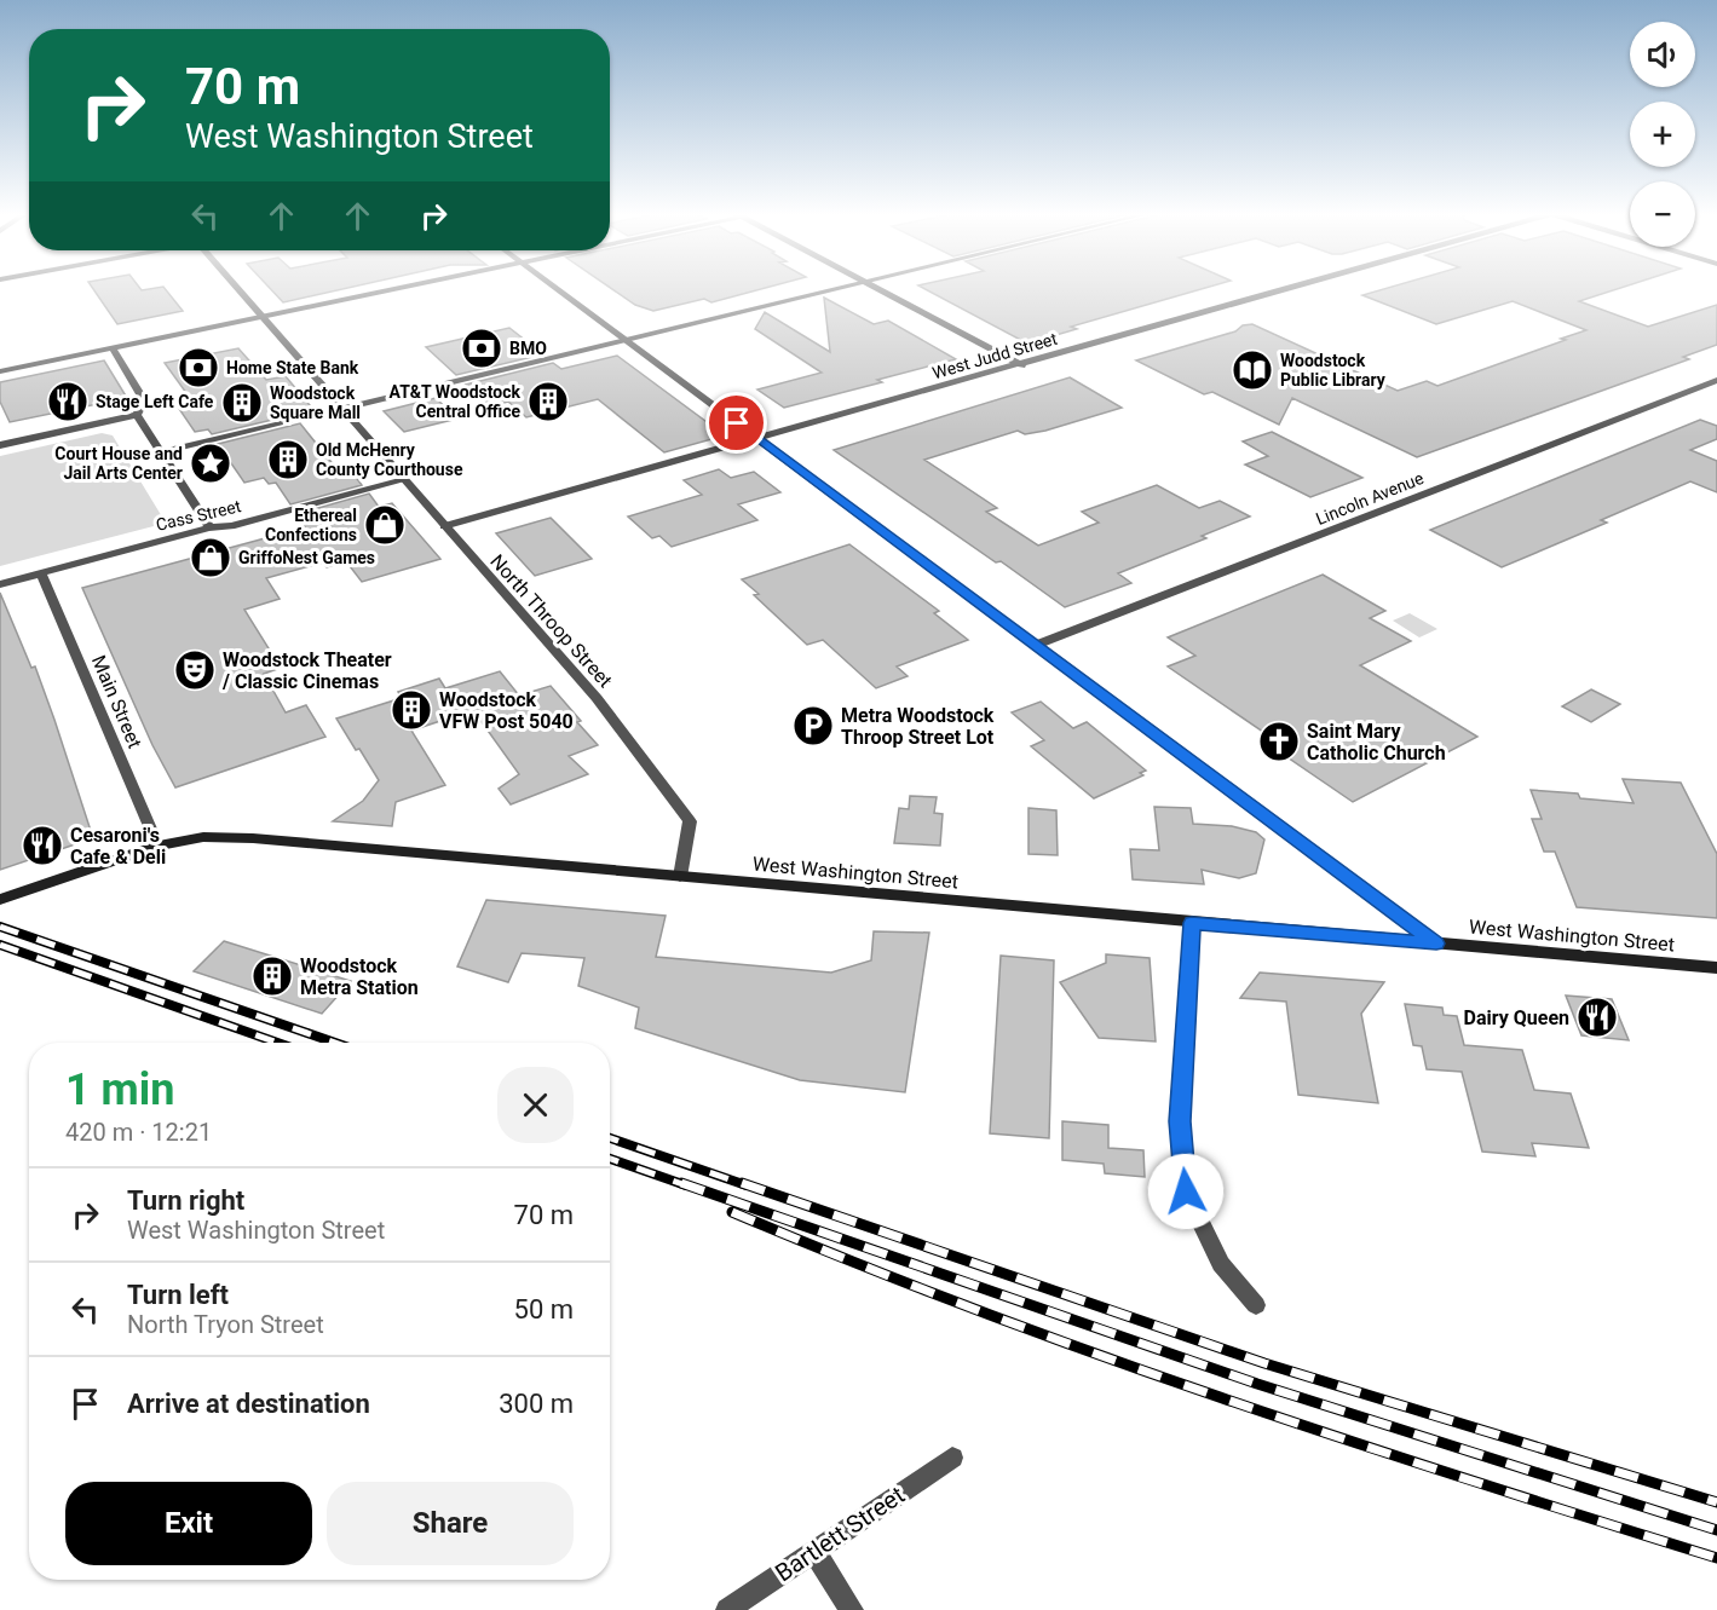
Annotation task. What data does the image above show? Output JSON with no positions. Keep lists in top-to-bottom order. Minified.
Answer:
{"streets":{"main road":["West Washington Street"],"street":["West Judd Street","Lincoln Avenue","Cass Street","North Throop Street","Main Street","Bartlett Street"]},"crossings":[["West Judd Street","North Throop Street"],["Cass Street","North Throop Street"],["Cass Street","Main Street"],["North Throop Street","West Washington Street"],["Main Street","West Washington Street"]],"places":{"bank":["BMO","Home State Bank"],"library":["Woodstock Public Library"],"restaurant":["Stage Left Cafe","Cesaroni's Cafe & Deli","Dairy Queen"],"building":["AT&T Woodstock Central Office","Woodstock Square Mall","Old McHenry County Courthouse","Woodstock VFW Post 5040","Woodstock Metra Station"],"place":["Court House and Jail Arts Center"],"shop":["Ethereal Confections","GriffoNest Games"],"theatre":["Woodstock Theater / Classic Cinemas"],"parking":["Metra Woodstock Throop Street Lot"],"church":["Saint Mary Catholic Church"]},"page":{"map_buttons":["+","−"],"turn":["70 m","West Washington Street"],"heading":["1 min","420 m · 12:21"],"list":[{"name":"Turn right","note":"West Washington Street","value":"70 m"},{"name":"Turn left","note":"North Tryon Street","value":"50 m"},{"name":"Arrive at destination","value":"300 m"}],"buttons":["Exit","Share"]}}
